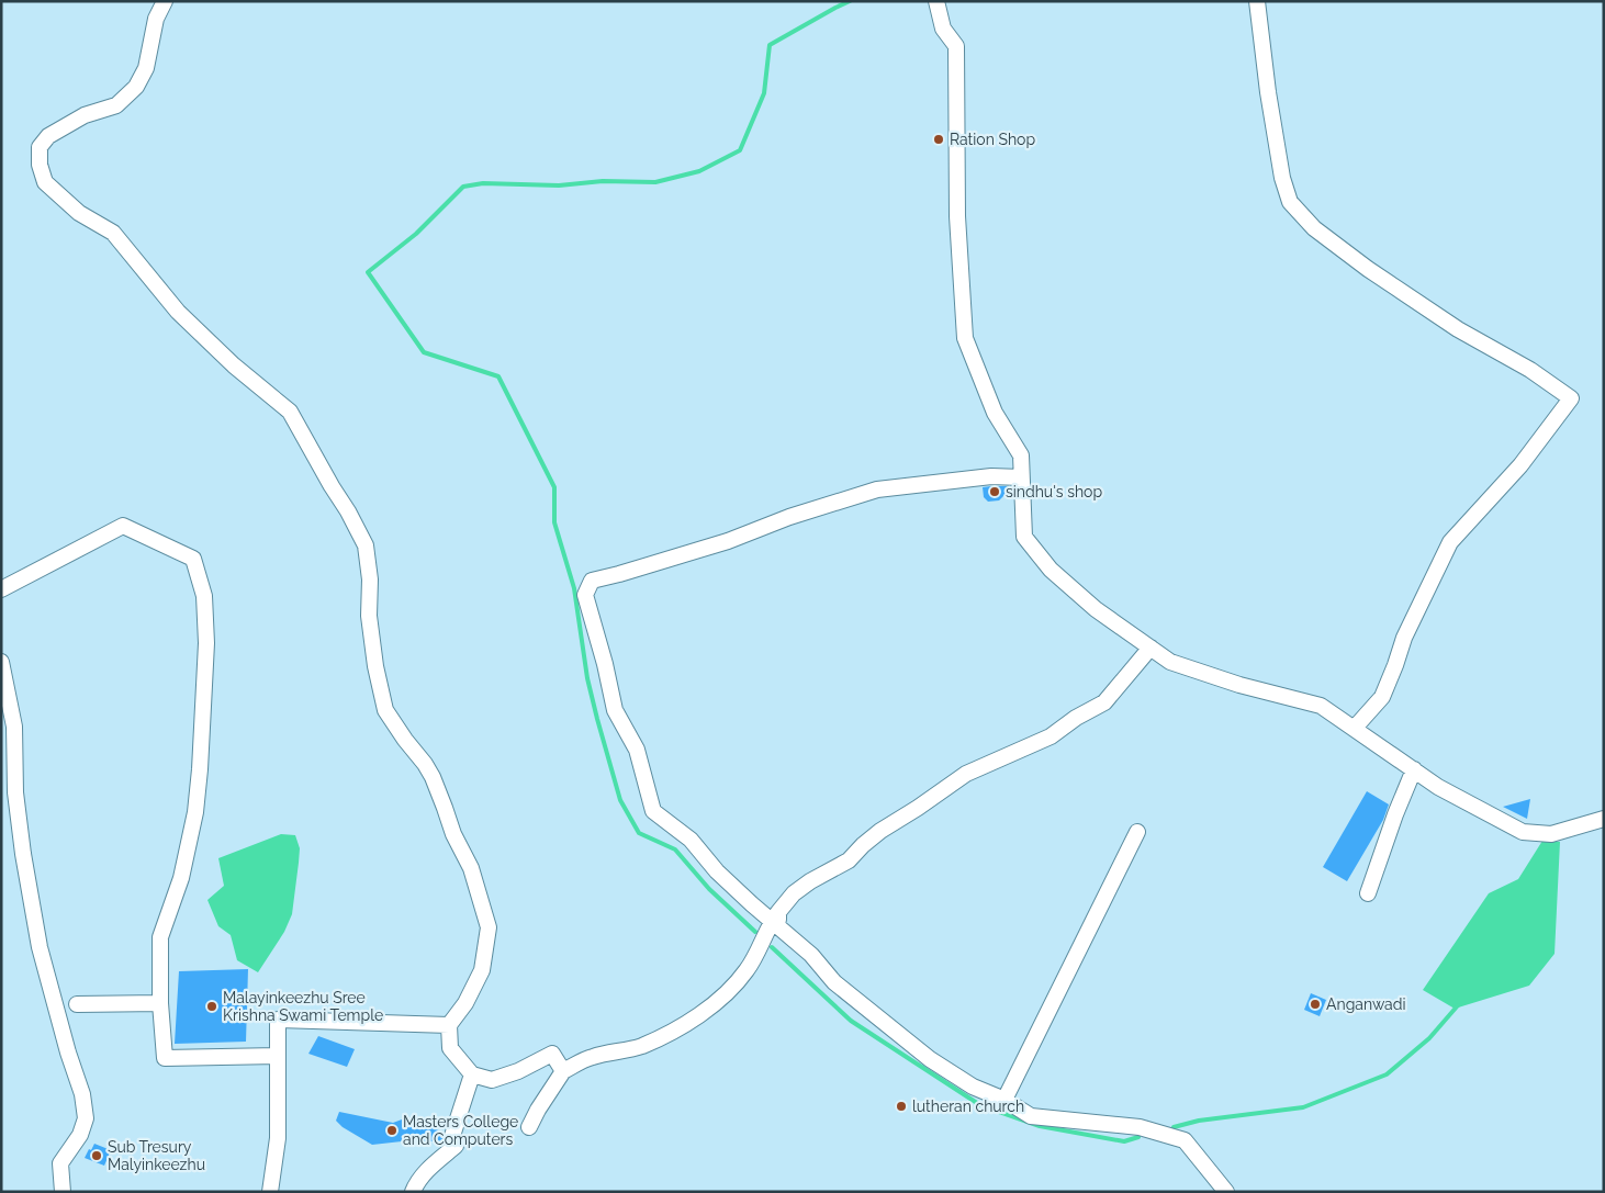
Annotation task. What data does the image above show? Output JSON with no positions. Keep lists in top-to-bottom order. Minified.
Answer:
{"places":["Ration Shop","sindhu's shop","Anganwadi","Malayinkeezhu Sree Krishna Swami Temple","lutheran church","Masters College and Computers","Sub Tresury Malyinkeezhu"]}
